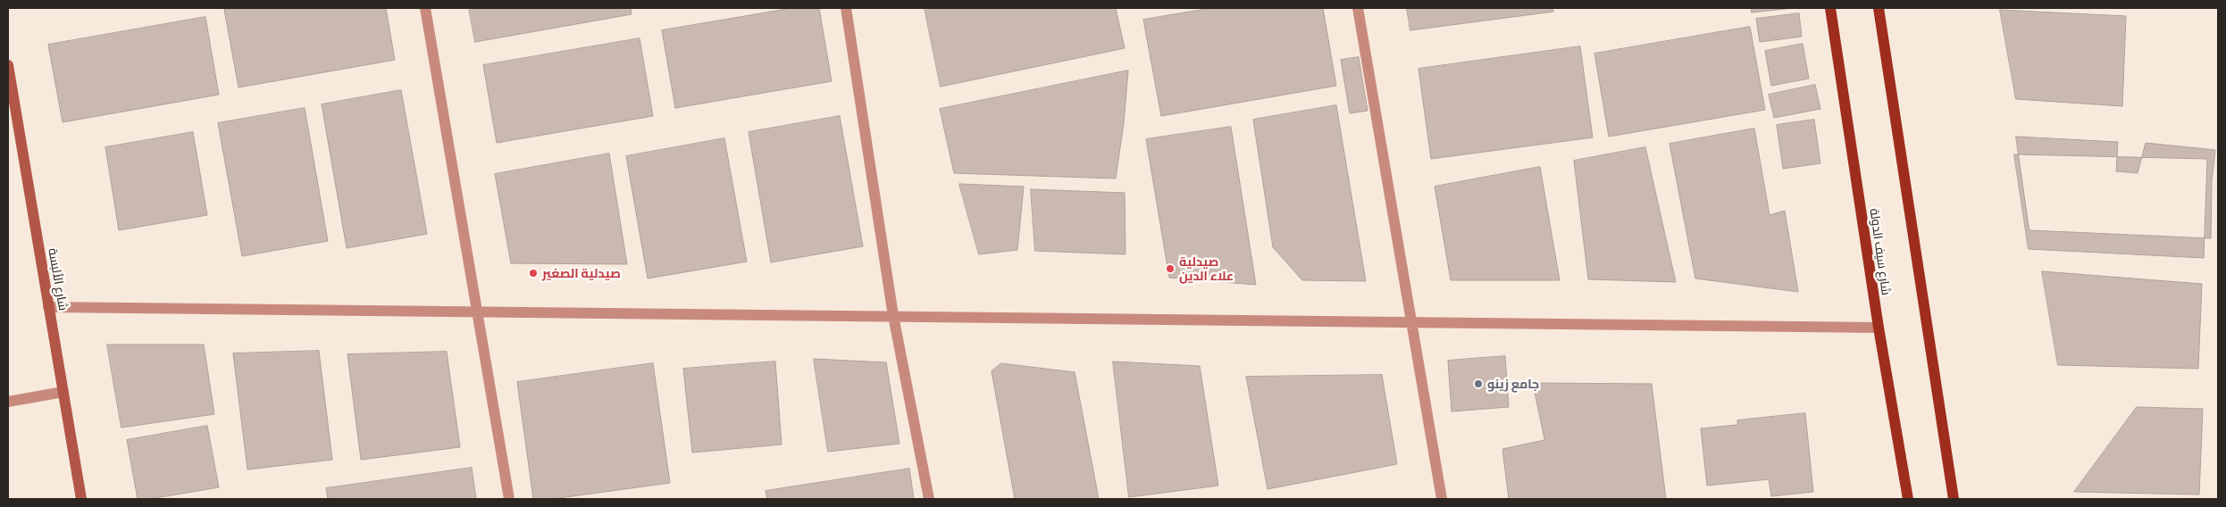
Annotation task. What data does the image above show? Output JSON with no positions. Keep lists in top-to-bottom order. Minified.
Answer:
{"streets":{"main road":["شارع سيف الدولة","شارع الألبسة"]},"places":["صيدلية علاء الدين","صيدلية الصغير","جامع زينو"]}
